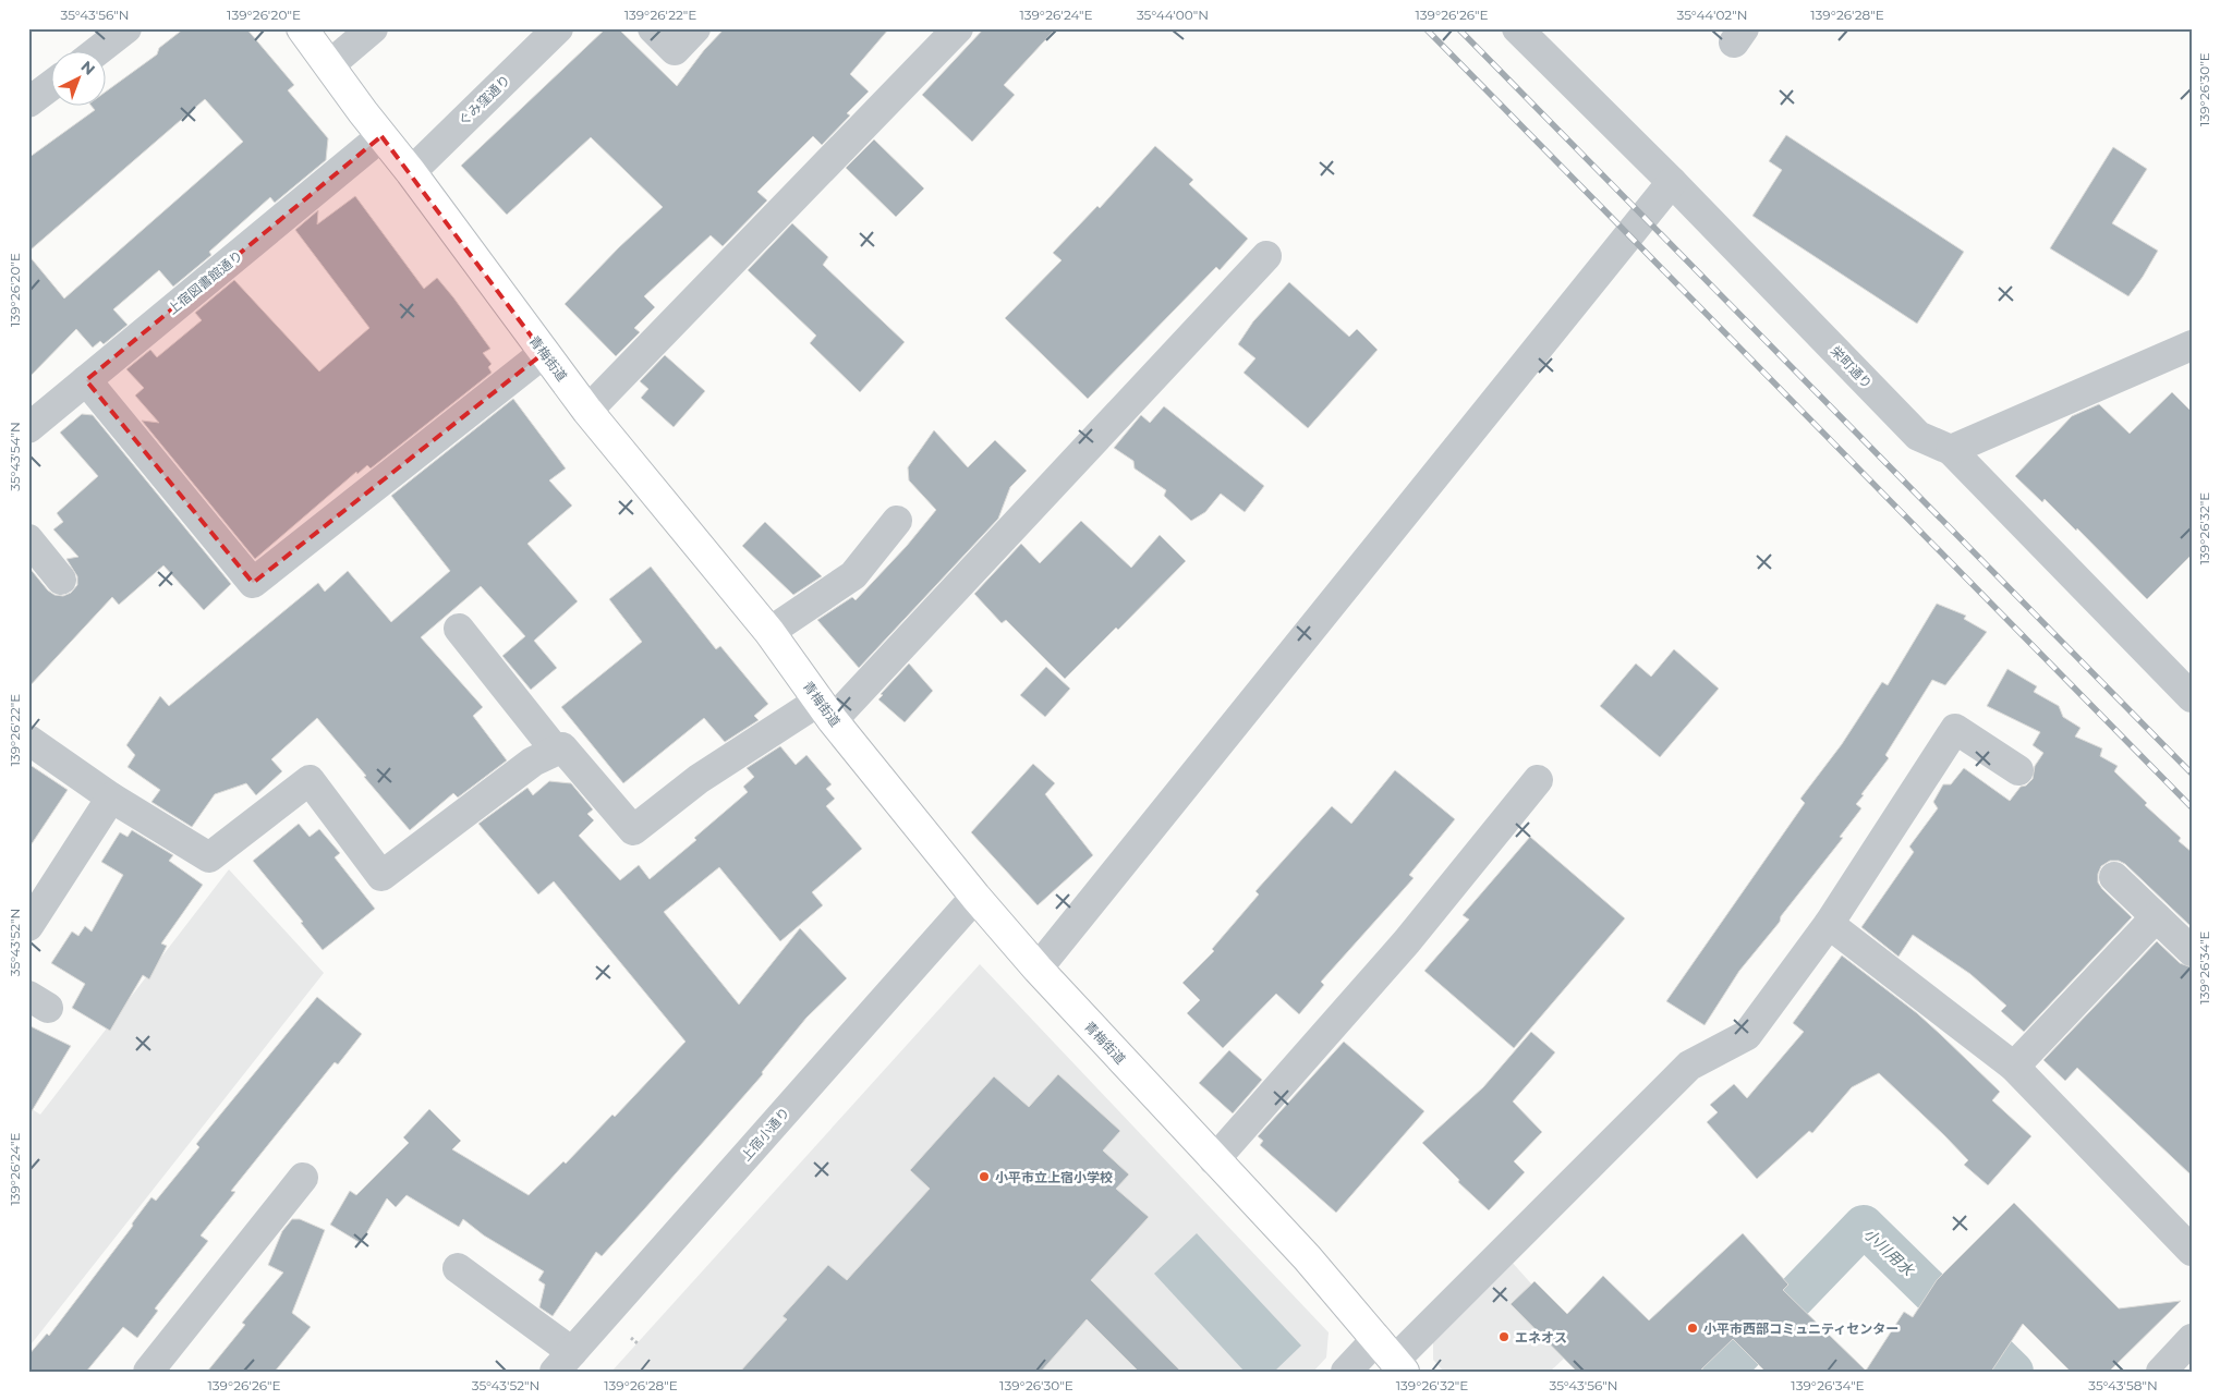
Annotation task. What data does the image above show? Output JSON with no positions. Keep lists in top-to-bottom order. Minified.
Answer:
{"streets":{"main road":["青梅街道"],"street":["ぐみ窪通り","上宿図書館通り","栄町通り","上宿小通り"]},"crossings":[["ぐみ窪通り","青梅街道"],["上宿図書館通り","青梅街道"],["青梅街道","上宿小通り"]],"water":["小川用水"],"places":["小平市立上宿小学校","小平市西部コミュニティセンター","エネオス"],"north":"top right","coordinates":["35°43'56\"N","139°26'20\"E","139°26'22\"E","139°26'24\"E","35°44'00\"N","139°26'26\"E","35°44'02\"N","139°26'28\"E","139°26'30\"E","35°43'54\"N","139°26'32\"E","35°43'52\"N","139°26'34\"E","35°43'58\"N"]}
